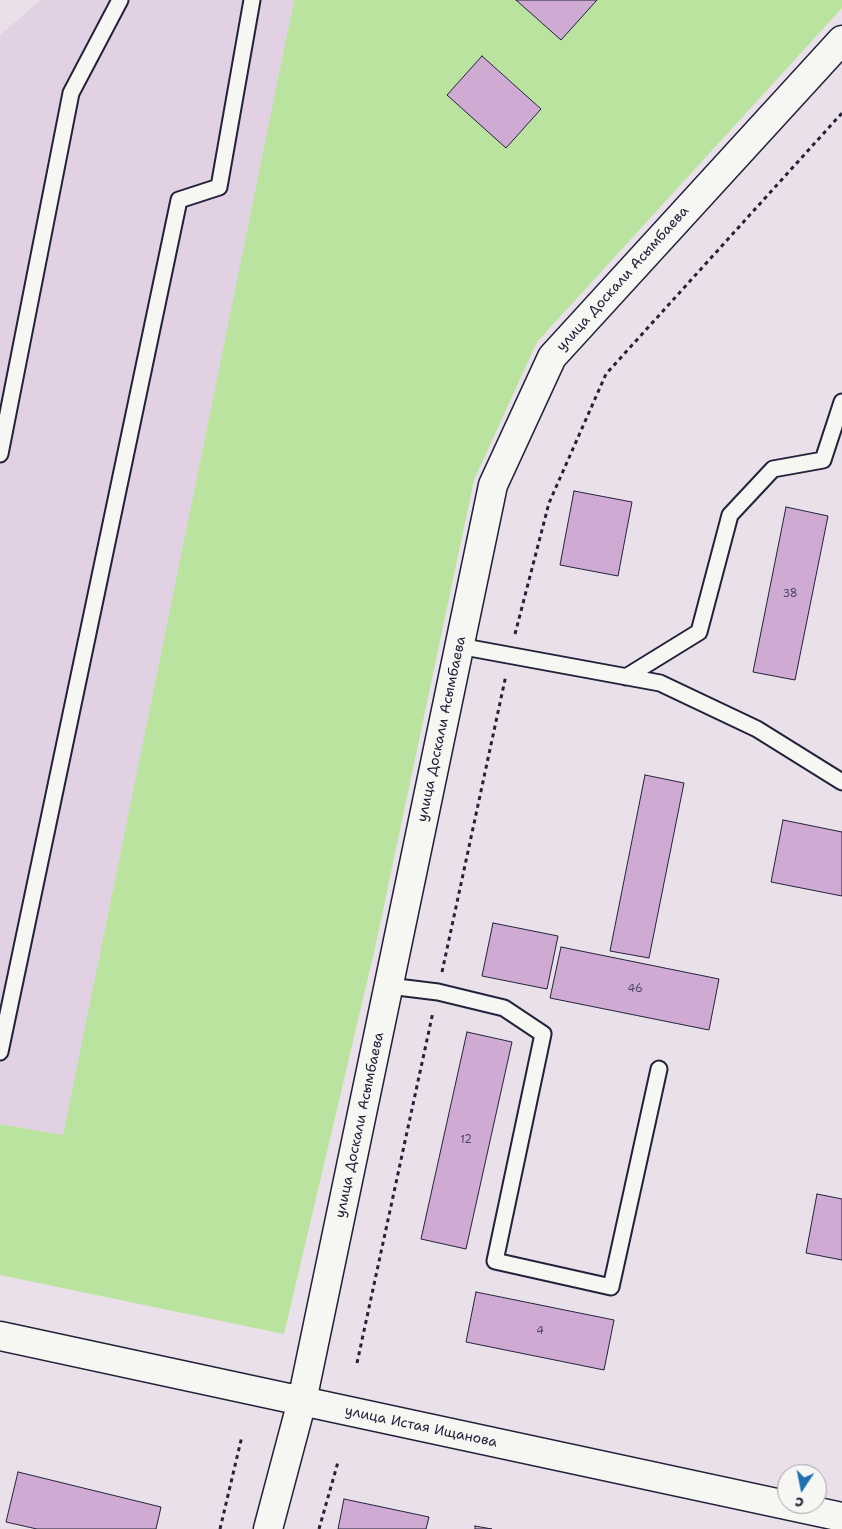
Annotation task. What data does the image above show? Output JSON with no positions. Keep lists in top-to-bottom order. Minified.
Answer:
{"streets":{"main road":["улица Доскали Асымбаева","улица Истая Ищанова"]},"crossings":[["улица Доскали Асымбаева","улица Истая Ищанова"]],"house_numbers":["38","46","12","4"],"north":"bottom"}
